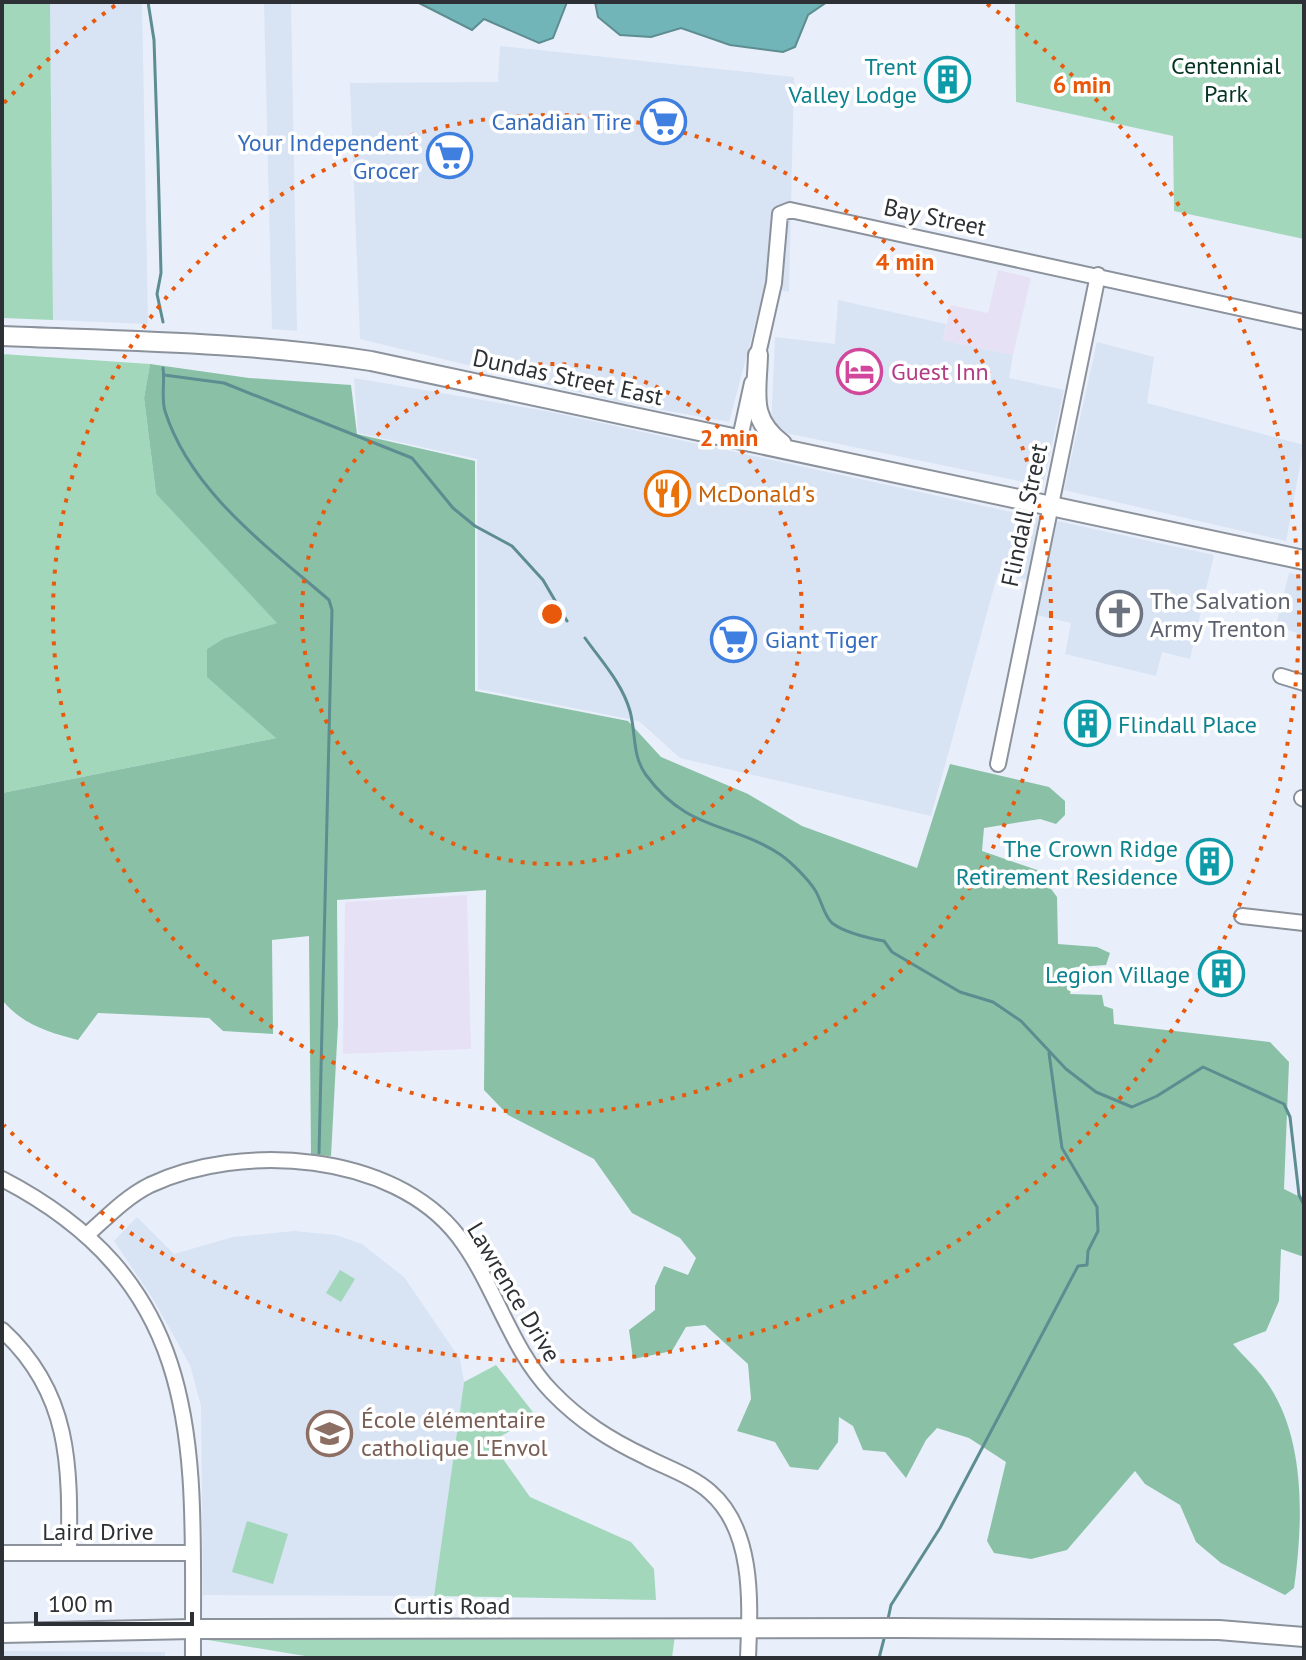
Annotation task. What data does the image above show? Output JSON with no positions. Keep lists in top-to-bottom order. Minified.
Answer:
{"streets":{"main road":["Dundas Street East","Curtis Road"],"street":["Bay Street","Flindall Street","Lawrence Drive","Laird Drive"]},"crossings":[["Bay Street","Dundas Street East"],["Bay Street","Flindall Street"],["Dundas Street East","Flindall Street"],["Lawrence Drive","Curtis Road"]],"parks":["Centennial Park"],"places":{"building":["Trent Valley Lodge","Flindall Place","The Crown Ridge Retirement Residence","Legion Village"],"supermarket":["Canadian Tire","Your Independent Grocer","Giant Tiger"],"hotel":["Guest Inn"],"restaurant":["McDonald's"],"church":["The Salvation Army Trenton"],"school or university":["École élémentaire catholique L'Envol"]},"scale_bar":"100 m","rings":["6 min","4 min","2 min"]}
